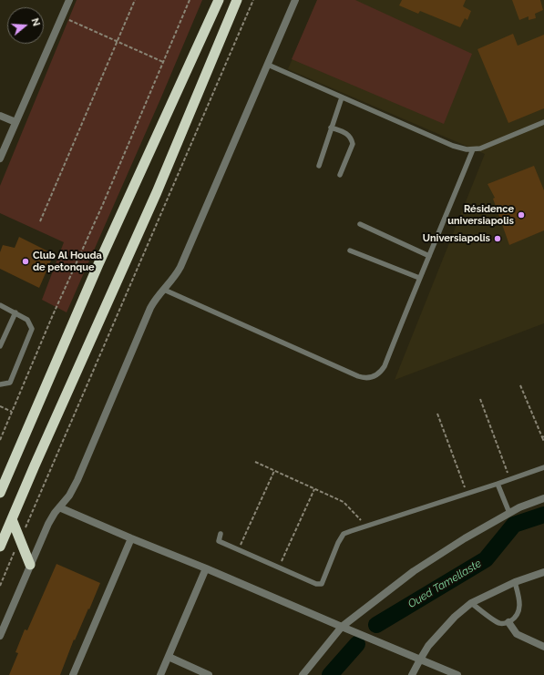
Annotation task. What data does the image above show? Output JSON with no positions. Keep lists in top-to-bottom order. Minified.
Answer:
{"water":["Oued Tamellaste"],"places":["Résidence universiapolis","Universiapolis","Club Al Houda de petonque"],"north":"right"}
